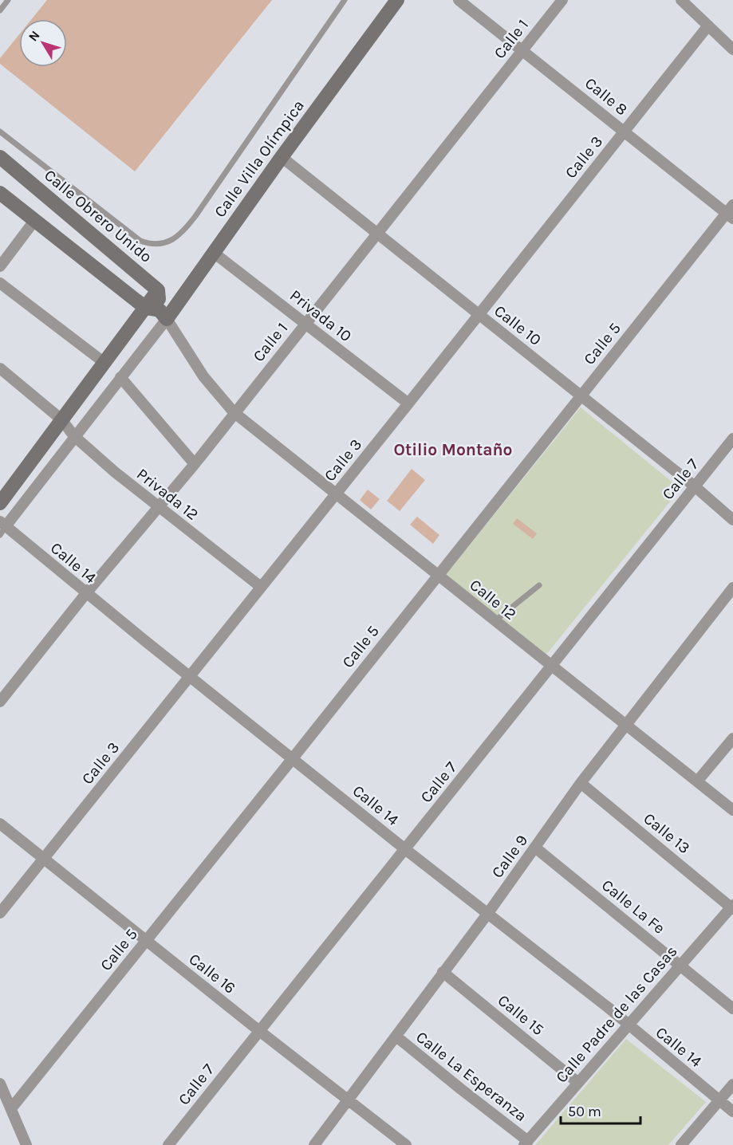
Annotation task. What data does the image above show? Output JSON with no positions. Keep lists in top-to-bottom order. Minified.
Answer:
{"streets":{"street":["Calle 1","Calle 8","Calle 3","Calle Villa Olímpica","Calle Obrero Unido","Privada 10","Calle 10","Calle 5","Calle 7","Privada 12","Calle 14","Calle 12","Calle 13","Calle 9","Calle La Fe","Calle 16","Calle Padre de las Casas","Calle 15","Calle La Esperanza"]},"crossings":[["Calle 1","Calle 8"],["Calle 1","Calle Obrero Unido"],["Calle 1","Privada 10"],["Calle 1","Calle 10"],["Calle 1","Privada 12"],["Calle 1","Calle 14"],["Calle 1","Calle 12"],["Calle 8","Calle 3"],["Calle 8","Calle 5"],["Calle 3","Privada 10"],["Calle 3","Calle 10"],["Calle 3","Privada 12"],["Calle 3","Calle 14"],["Calle 3","Calle 12"],["Calle 3","Calle 16"],["Calle Villa Olímpica","Calle Obrero Unido"],["Calle Villa Olímpica","Privada 10"],["Calle Villa Olímpica","Calle 10"],["Calle Villa Olímpica","Privada 12"],["Calle Obrero Unido","Calle 12"],["Calle 10","Calle 5"],["Calle 10","Calle 7"],["Calle 5","Calle 14"],["Calle 5","Calle 12"],["Calle 5","Calle 16"],["Calle 7","Calle 14"],["Calle 7","Calle 12"],["Calle 7","Calle 16"],["Calle 14","Calle 9"],["Calle 14","Calle Padre de las Casas"],["Calle 12","Calle 9"],["Calle 13","Calle 9"],["Calle 13","Calle Padre de las Casas"],["Calle 9","Calle La Fe"],["Calle 9","Calle 16"],["Calle 9","Calle 15"],["Calle 9","Calle La Esperanza"],["Calle La Fe","Calle Padre de las Casas"],["Calle Padre de las Casas","Calle 15"],["Calle Padre de las Casas","Calle La Esperanza"]],"districts":["Otilio Montaño"],"scale_bar":"50 m","north":"top left"}
